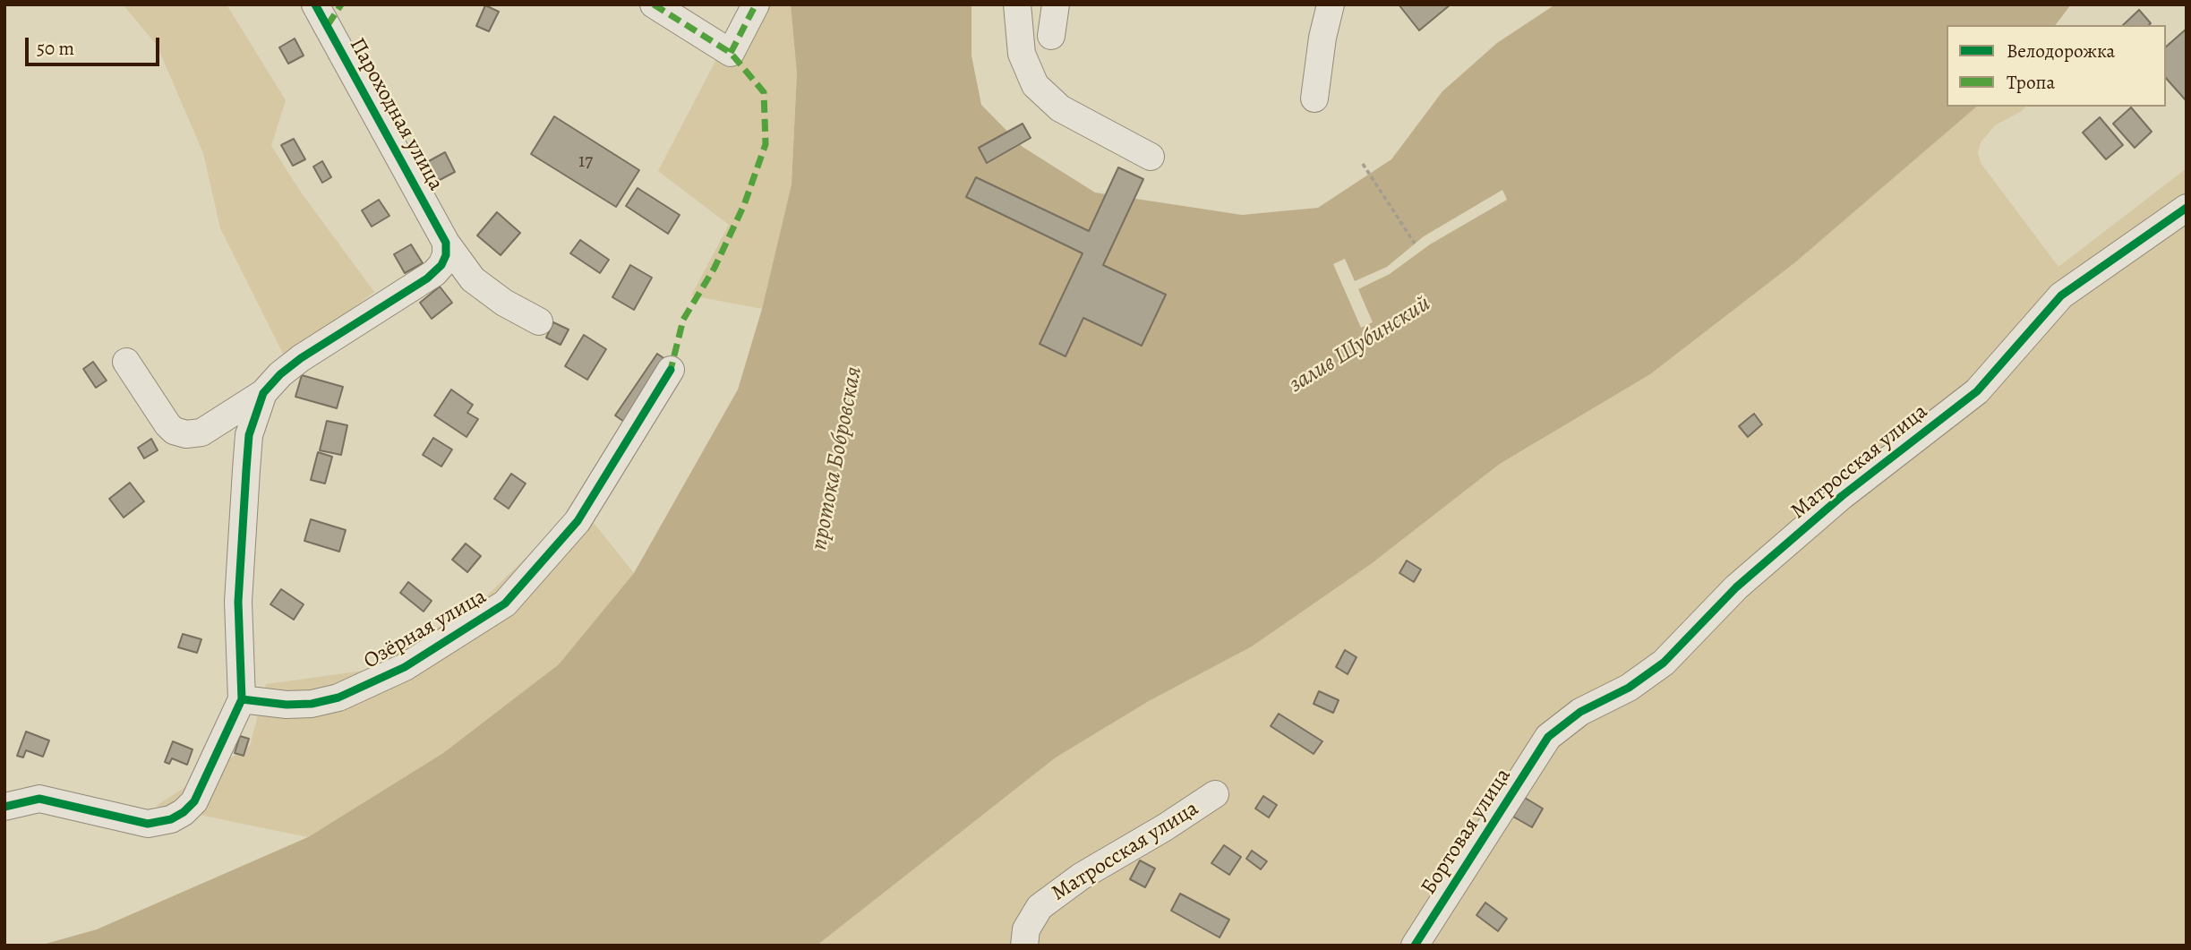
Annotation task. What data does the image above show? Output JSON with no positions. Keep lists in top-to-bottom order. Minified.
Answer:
{"streets":{"street":["Пароходная улица","Матросская улица","Озёрная улица","Бортовая улица"]},"crossings":[["Матросская улица","Бортовая улица"]],"water":["залив Шубинский","протока Бобровская"],"house_numbers":["17"],"legend":["Велодорожка","Тропа"],"scale_bar":"50 m"}
